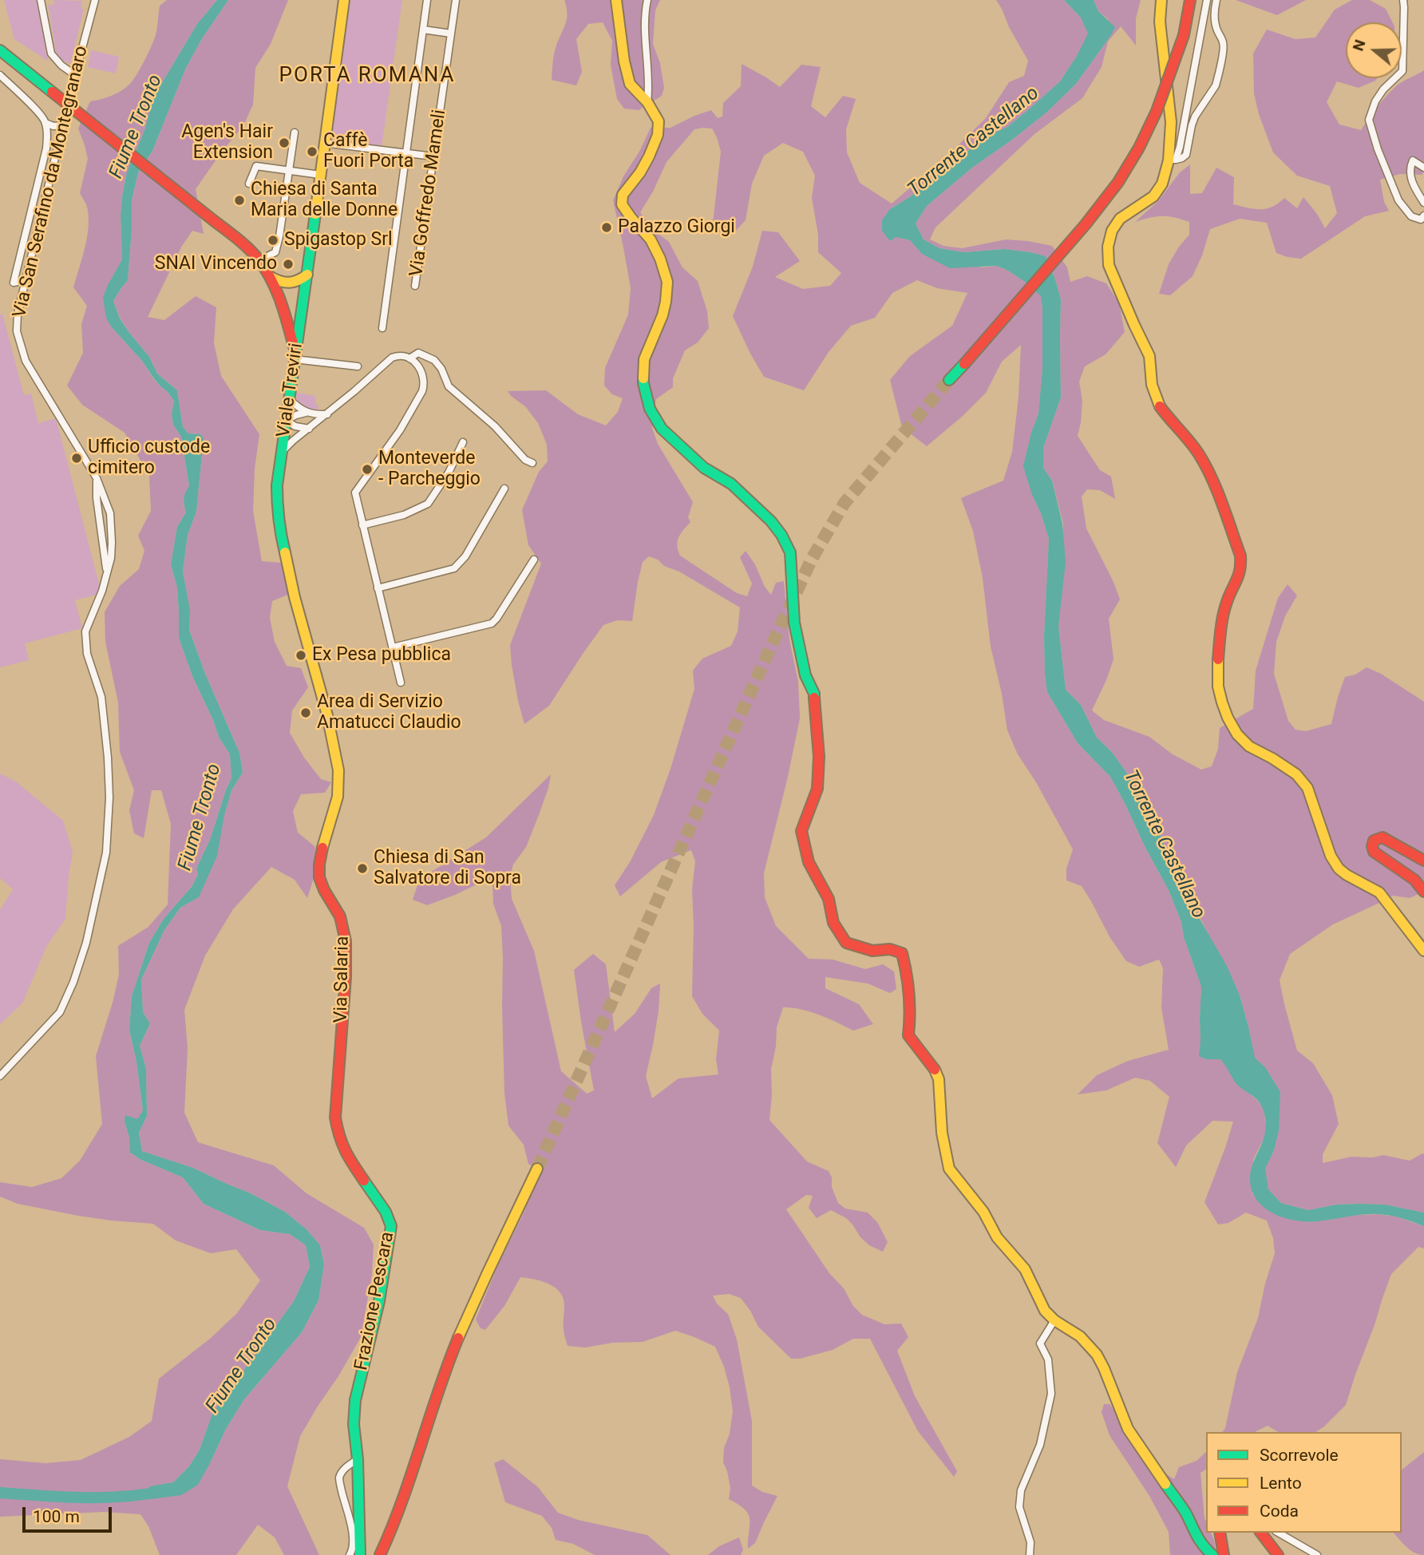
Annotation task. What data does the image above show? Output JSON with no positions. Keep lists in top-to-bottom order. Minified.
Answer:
{"streets":{"main road":["Viale Treviri","Via Salaria","Frazione Pescara"],"street":["Via San Serafino da Montegranaro","Via Goffredo Mameli"]},"crossings":[["Viale Treviri","Via Salaria"],["Via Salaria","Frazione Pescara"]],"districts":["PORTA ROMANA"],"water":["Fiume Tronto","Torrente Castellano"],"places":["Agen's Hair Extension","Caffè Fuori Porta","Chiesa di Santa Maria delle Donne","Palazzo Giorgi","Spigastop Srl","SNAI Vincendo","Ufficio custode cimitero","Monteverde - Parcheggio","Ex Pesa pubblica","Area di Servizio Amatucci Claudio","Chiesa di San Salvatore di Sopra"],"legend":["Scorrevole","Lento","Coda"],"scale_bar":"100 m","north":"left"}
